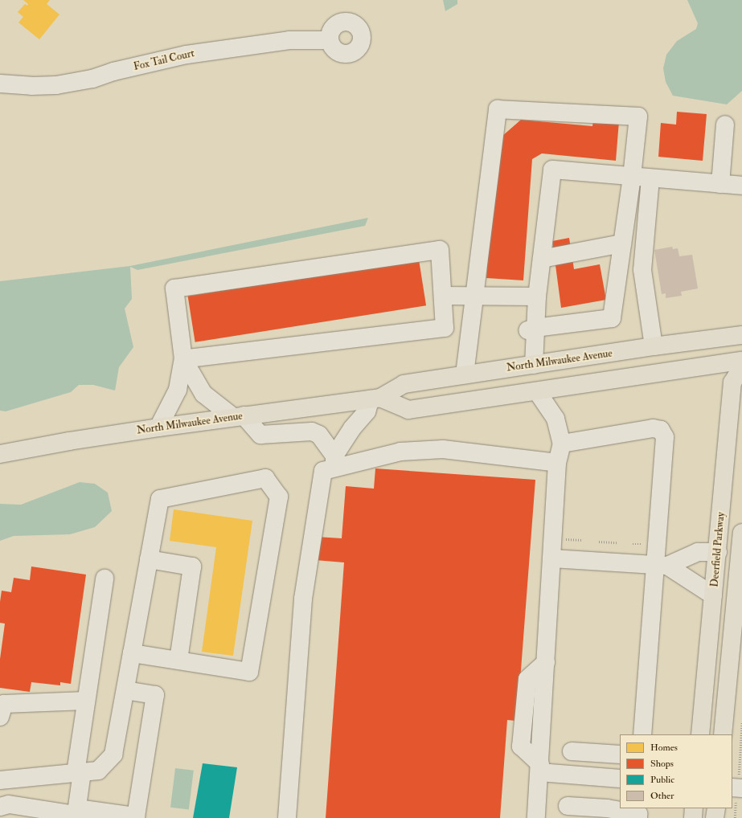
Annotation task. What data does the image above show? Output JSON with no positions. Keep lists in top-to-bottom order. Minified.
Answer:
{"streets":{"main road":["North Milwaukee Avenue","Deerfield Parkway"],"street":["Fox Tail Court"]},"legend":["Homes","Shops","Public","Other"]}
